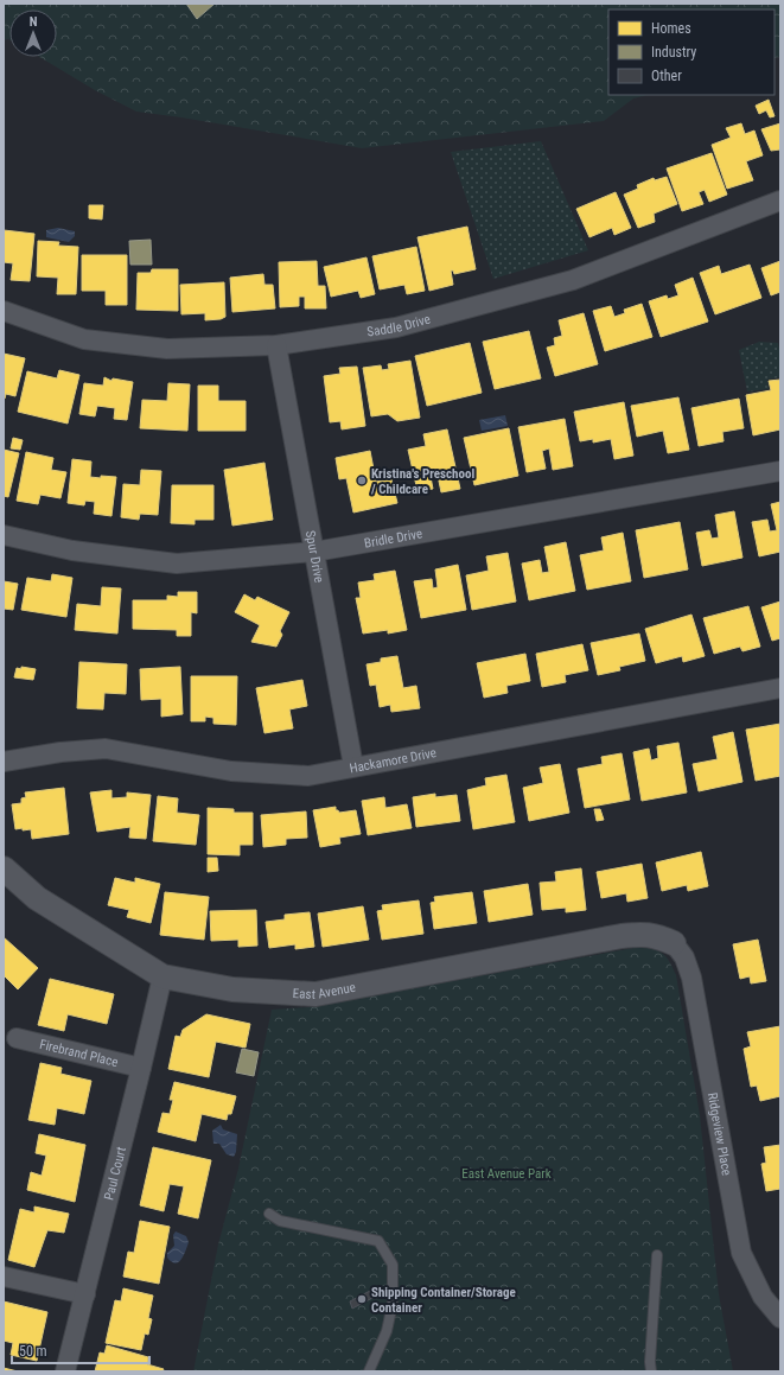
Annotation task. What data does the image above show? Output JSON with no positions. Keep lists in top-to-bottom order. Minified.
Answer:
{"streets":{"street":["Saddle Drive","Bridle Drive","Spur Drive","Hackamore Drive","East Avenue","Firebrand Place","Ridgeview Place","Paul Court"]},"crossings":[["Saddle Drive","Spur Drive"],["Bridle Drive","Spur Drive"],["Spur Drive","Hackamore Drive"],["East Avenue","Ridgeview Place"],["East Avenue","Paul Court"],["Firebrand Place","Paul Court"]],"parks":["East Avenue Park"],"places":["Kristina's Preschool / Childcare","Shipping Container/Storage Container"],"legend":["Homes","Industry","Other"],"scale_bar":"50 m","north":"top"}
